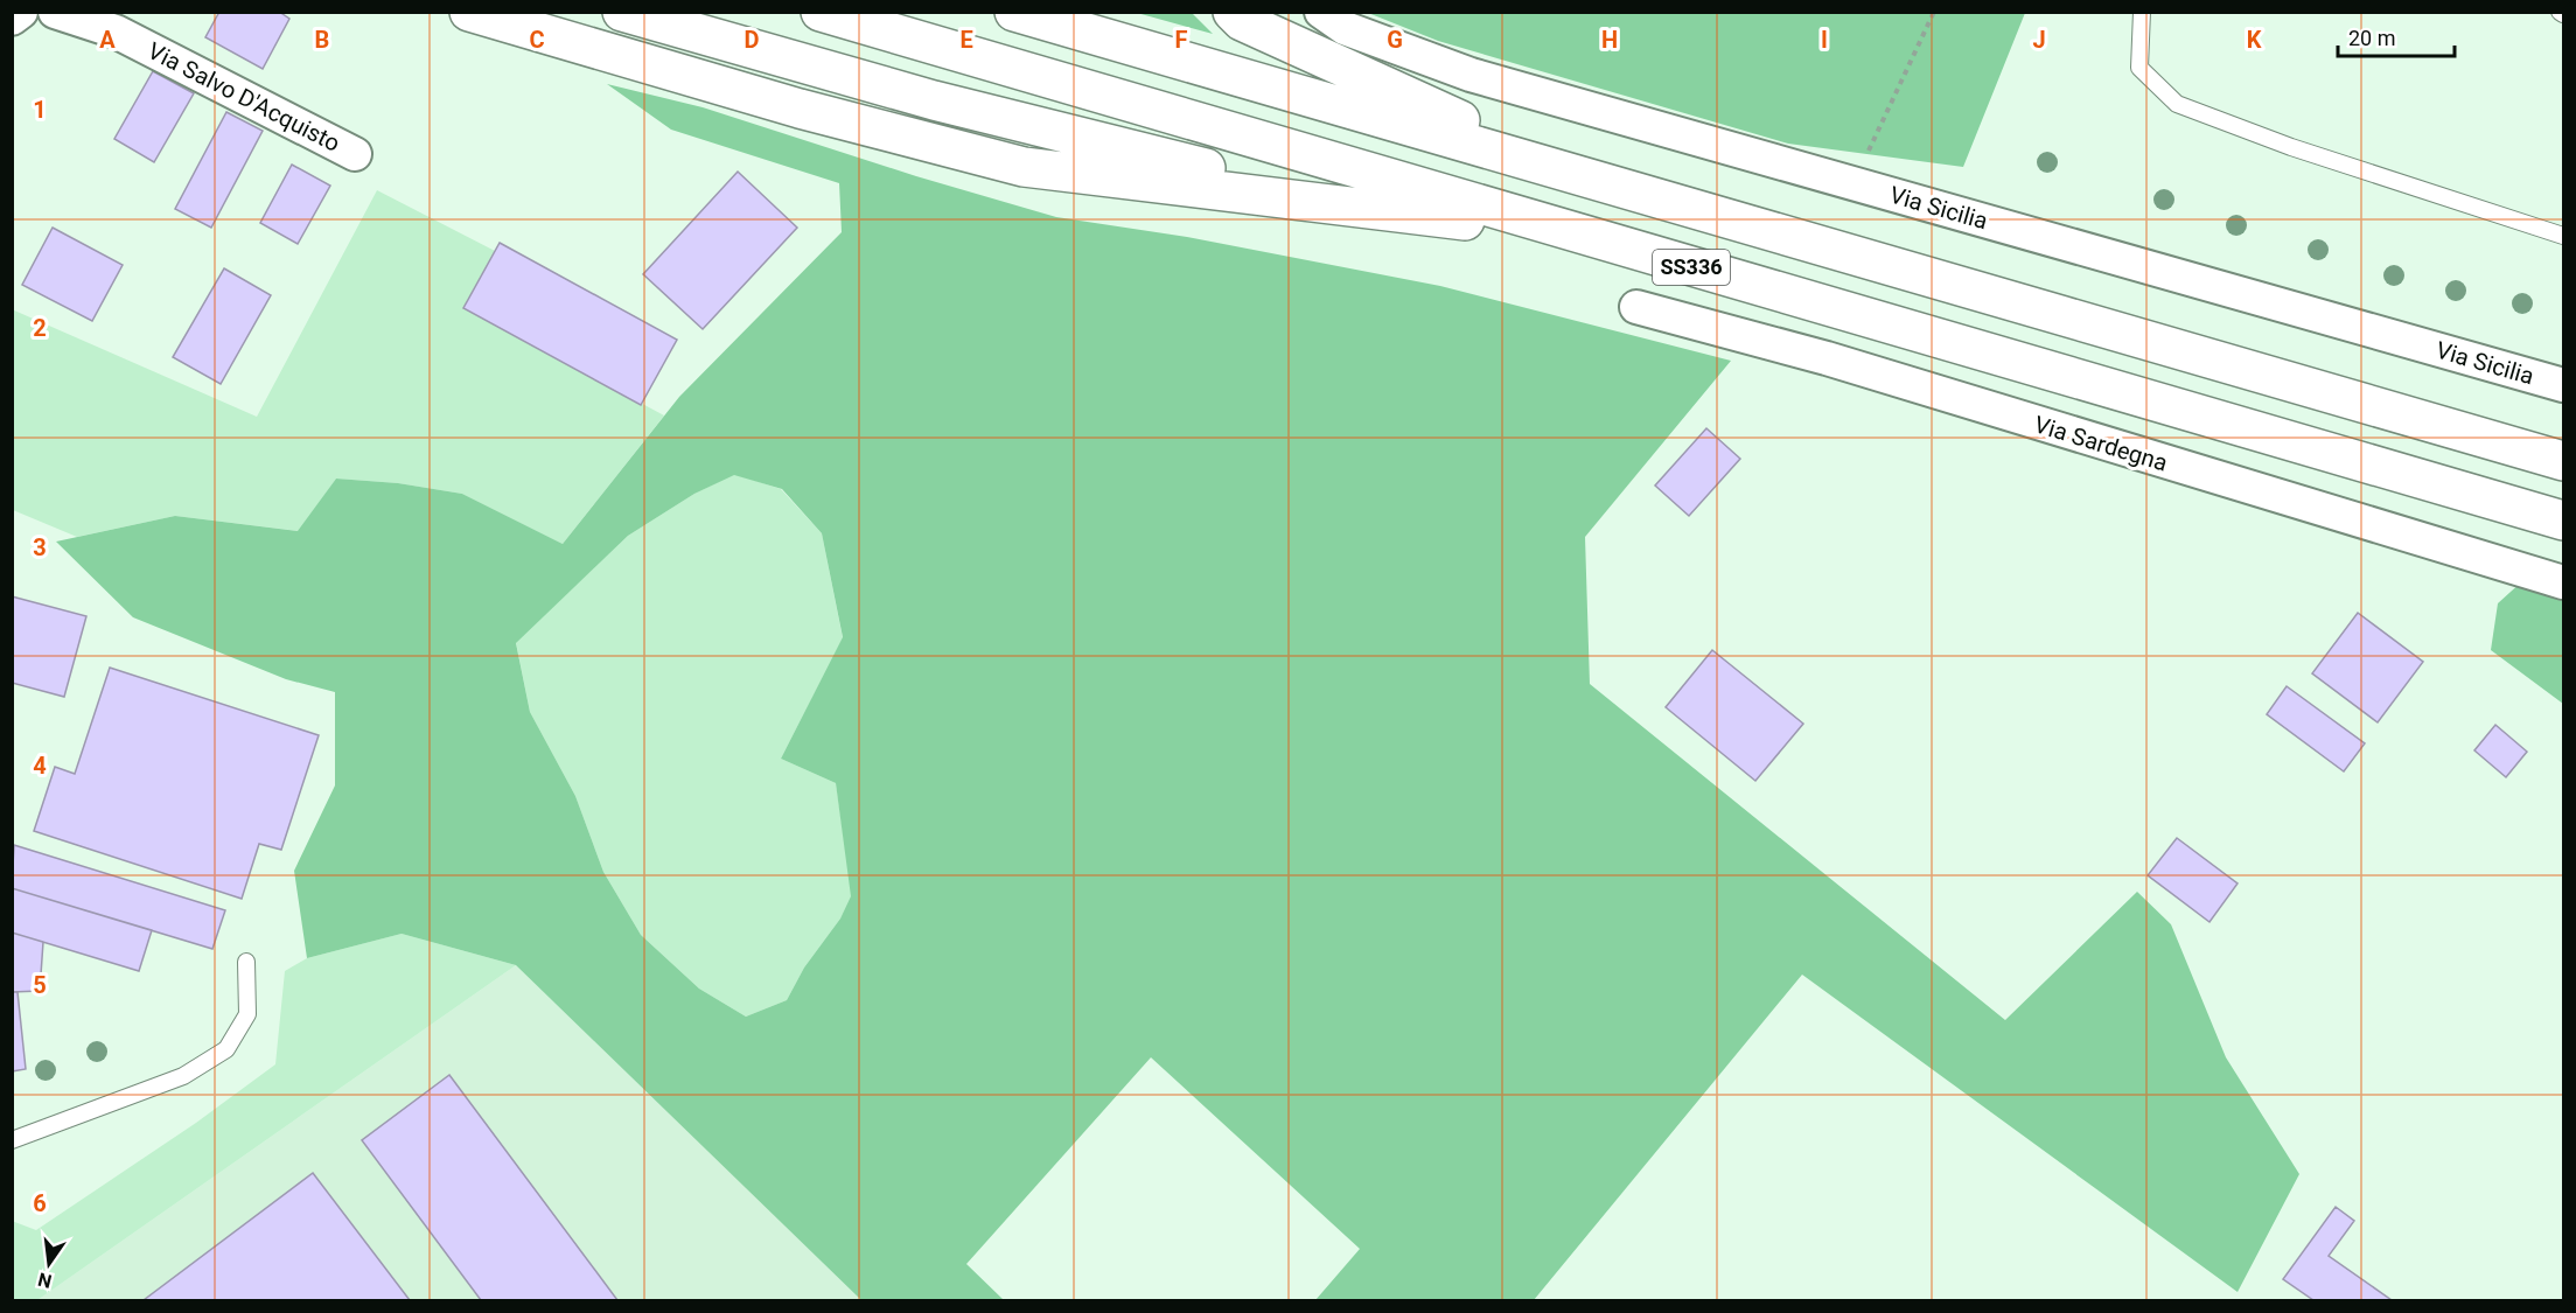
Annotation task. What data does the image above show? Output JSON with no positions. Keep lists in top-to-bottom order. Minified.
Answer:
{"streets":{"highway":["SS336"],"street":["Via Salvo D'Acquisto","Via Sicilia","Via Sardegna"]},"scale_bar":"20 m","north":"bottom","grid":{"columns":["A","B","C","D","E","F","G","H","I","J","K"],"rows":["1","2","3","4","5","6"]}}
